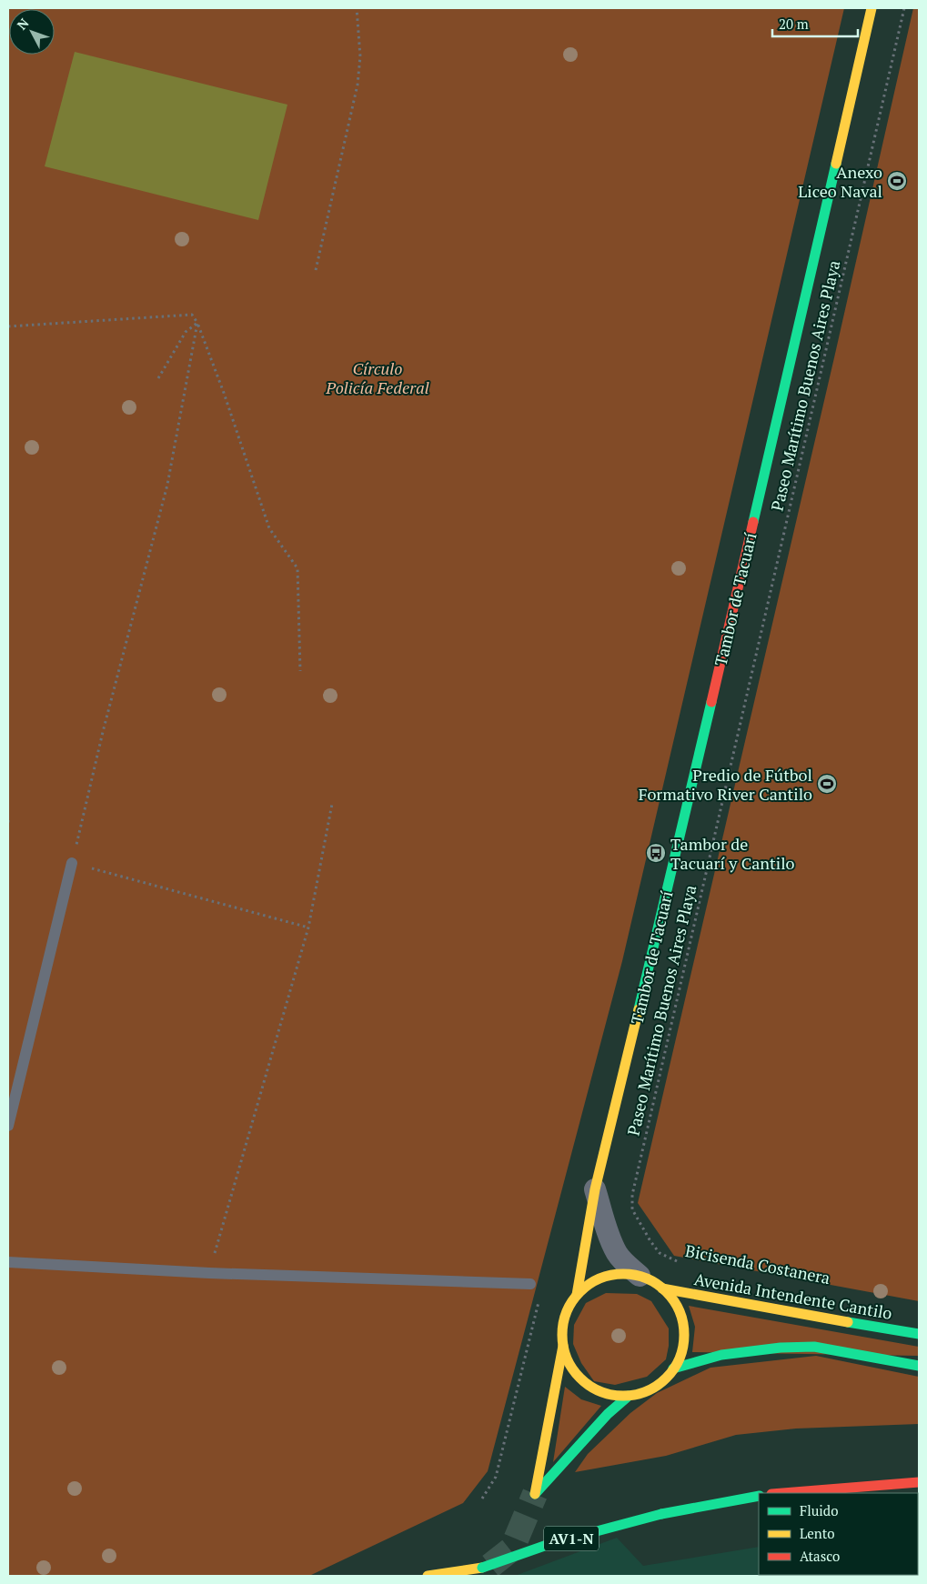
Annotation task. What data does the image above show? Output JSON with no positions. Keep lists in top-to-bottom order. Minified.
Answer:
{"streets":{"main road":["Tambor de Tacuarí","Avenida Intendente Cantilo","AV1-N"],"path":["Paseo Marítimo Buenos Aires Playa","Bicisenda Costanera"]},"crossings":[["Paseo Marítimo Buenos Aires Playa","Bicisenda Costanera"],["Tambor de Tacuarí","Avenida Intendente Cantilo"]],"parks":["Círculo Policía Federal"],"places":{"sports":["Anexo Liceo Naval","Predio de Fútbol Formativo River Cantilo"],"bus stop":["Tambor de Tacuarí y Cantilo"]},"legend":["Fluido","Lento","Atasco"],"scale_bar":"20 m","north":"top left"}
